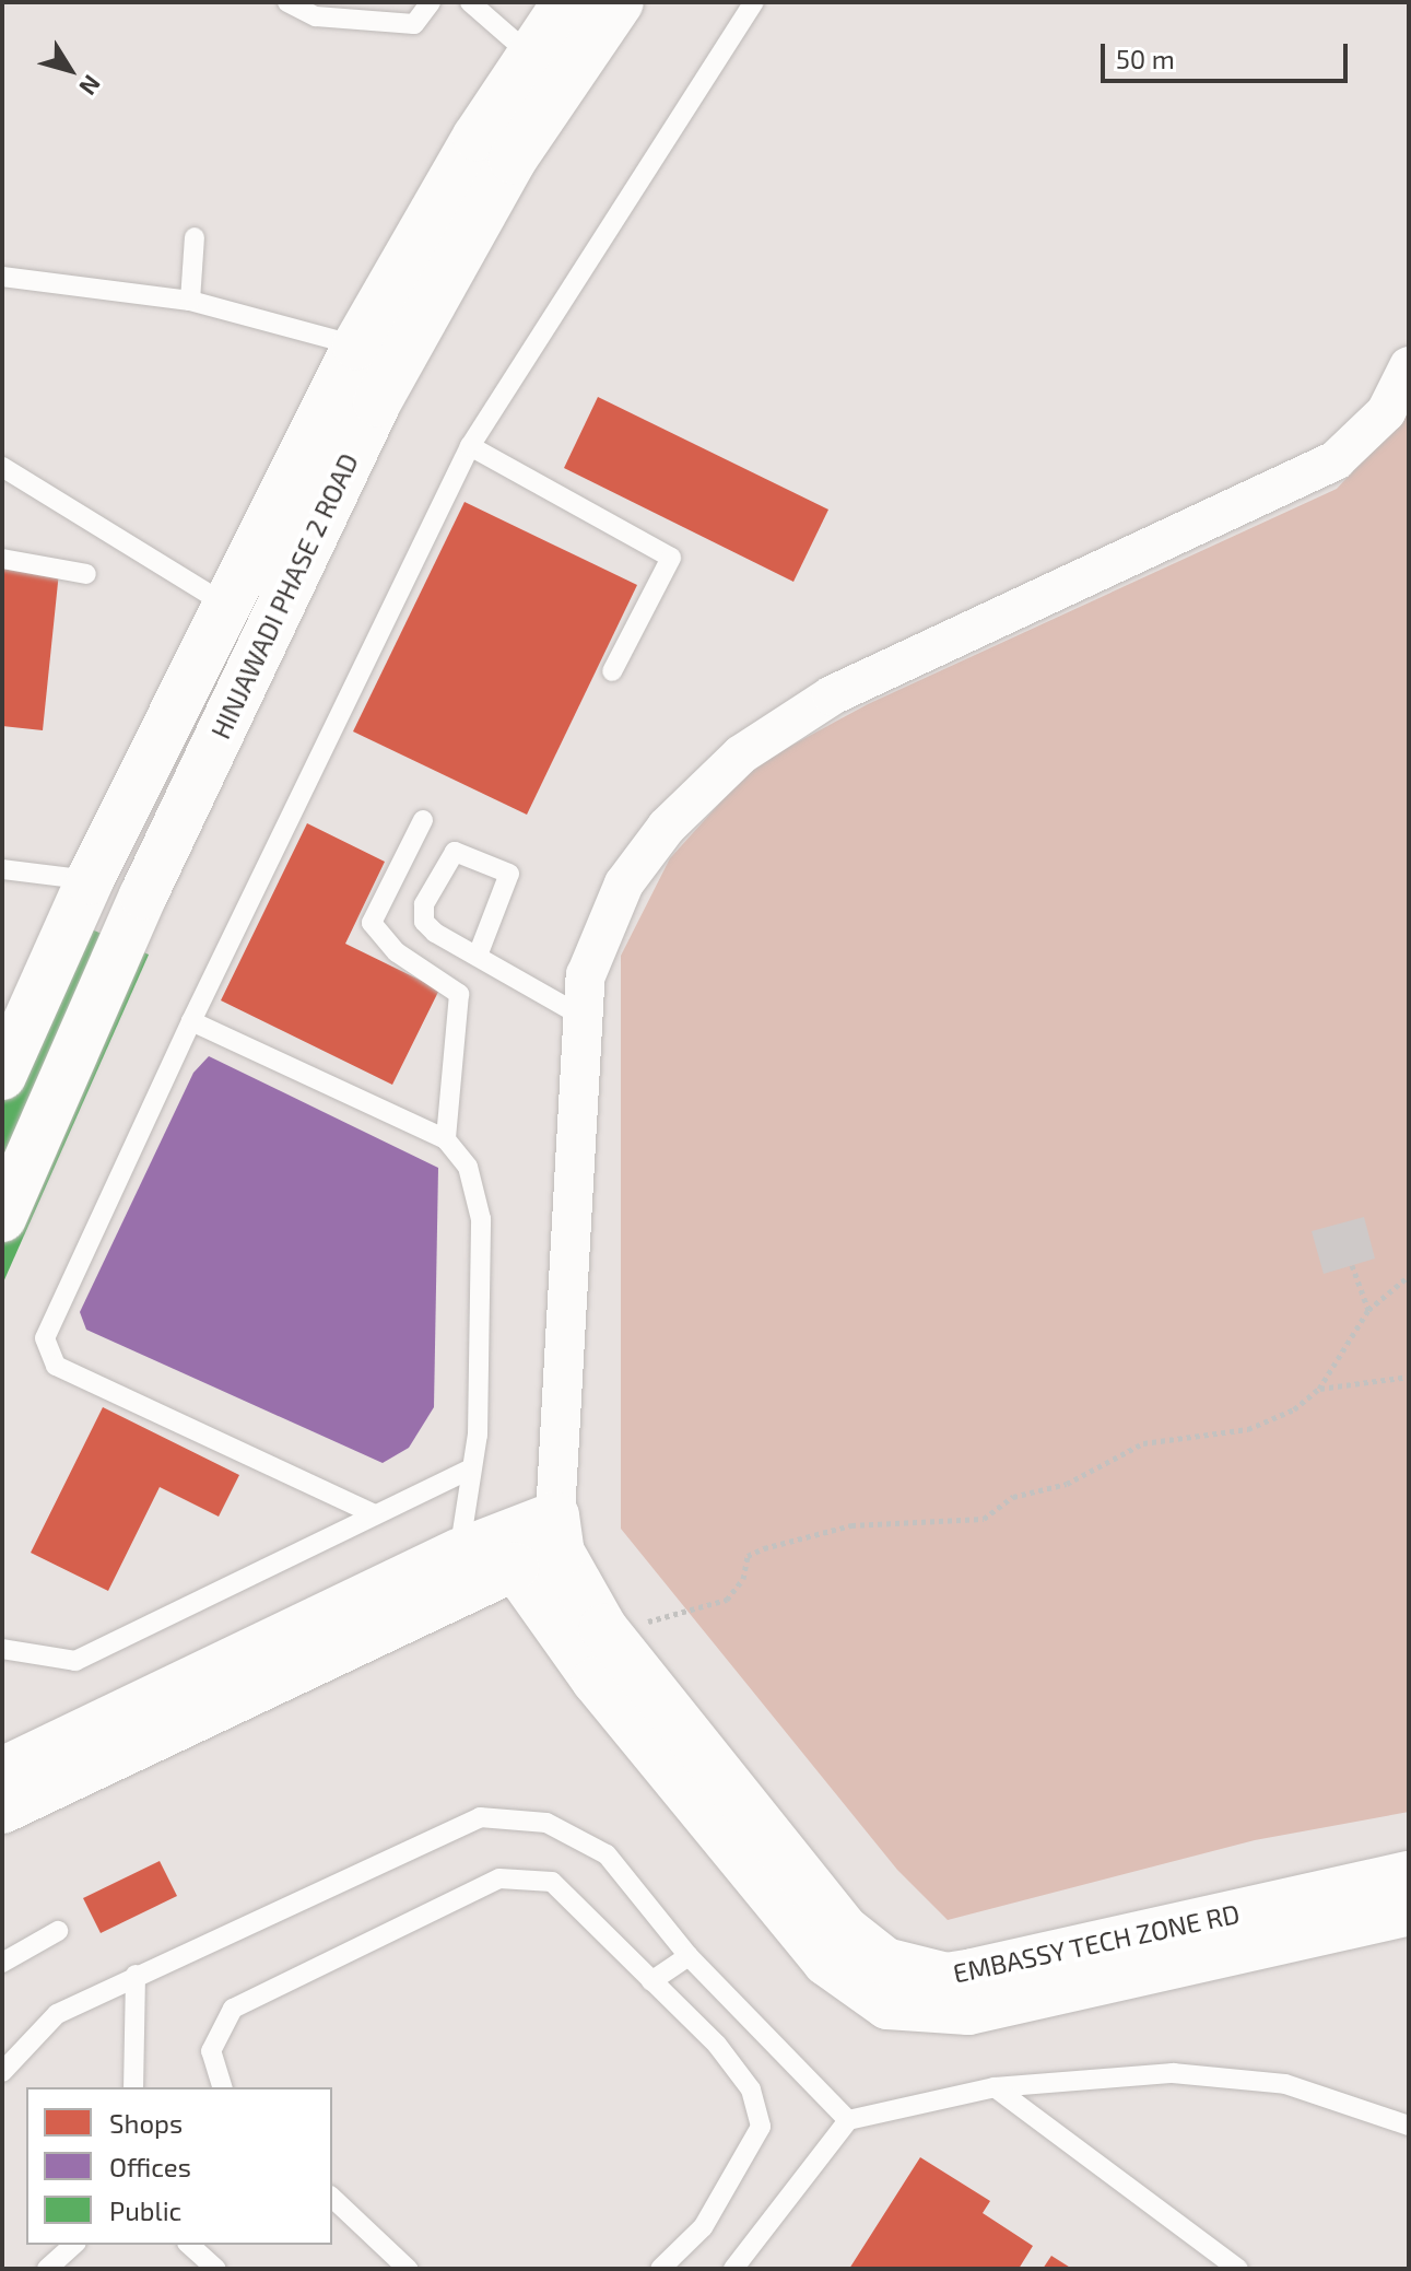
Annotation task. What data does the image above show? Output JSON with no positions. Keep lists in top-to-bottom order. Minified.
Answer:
{"streets":{"street":["HINJAWADI PHASE 2 ROAD","EMBASSY TECH ZONE RD"]},"legend":["Shops","Offices","Public"],"scale_bar":"50 m","north":"bottom right"}
